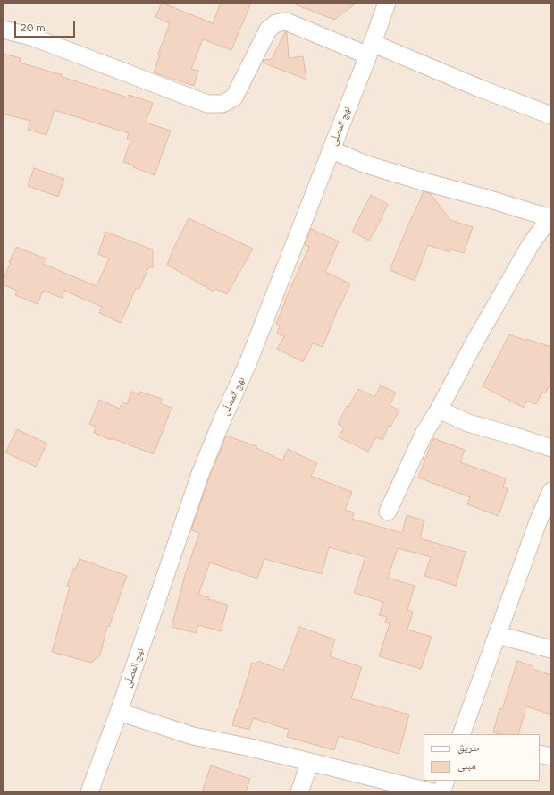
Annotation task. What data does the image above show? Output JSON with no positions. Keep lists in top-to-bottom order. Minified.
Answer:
{"streets":{"street":["نهج المصلّى"]},"legend":["طريق","مبنى"],"scale_bar":"20 m"}
